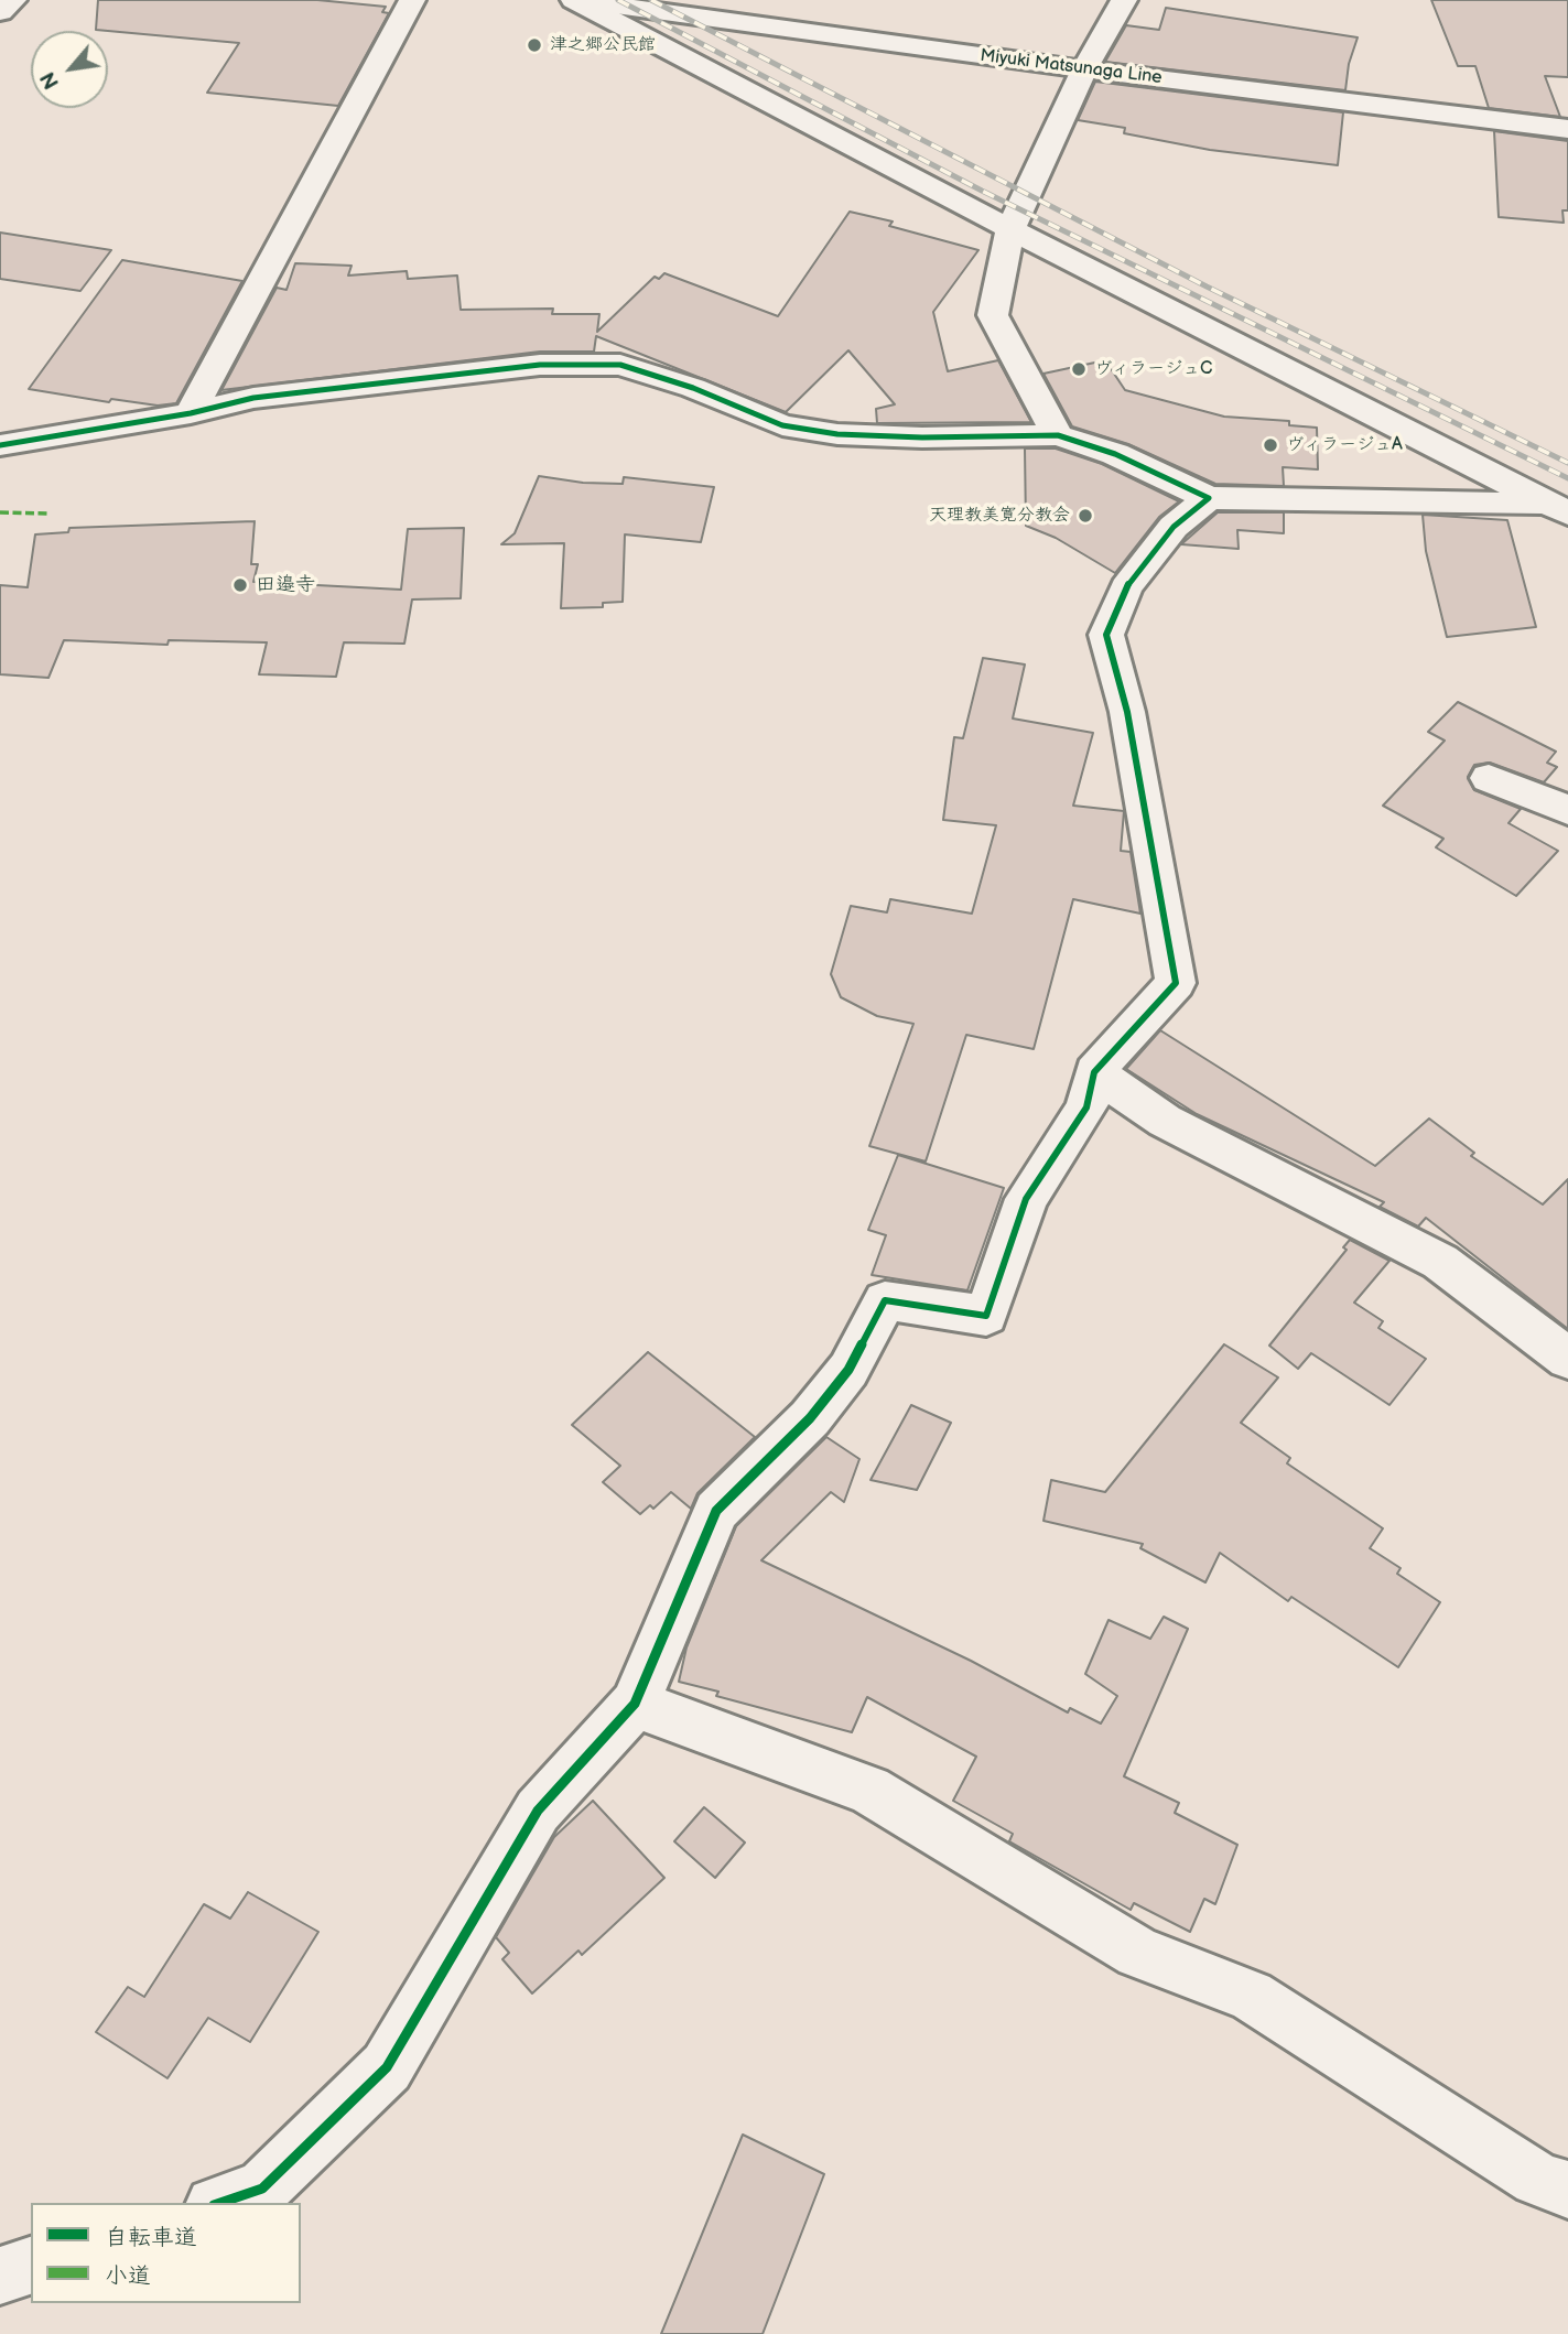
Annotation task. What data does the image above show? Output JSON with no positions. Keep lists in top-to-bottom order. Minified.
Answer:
{"streets":{"street":["Miyuki Matsunaga Line"]},"places":["津之郷公民館","ヴィラージュC","ヴィラージュA","天理教美寛分教会","田邉寺"],"legend":["自転車道","小道"],"north":"bottom left"}
